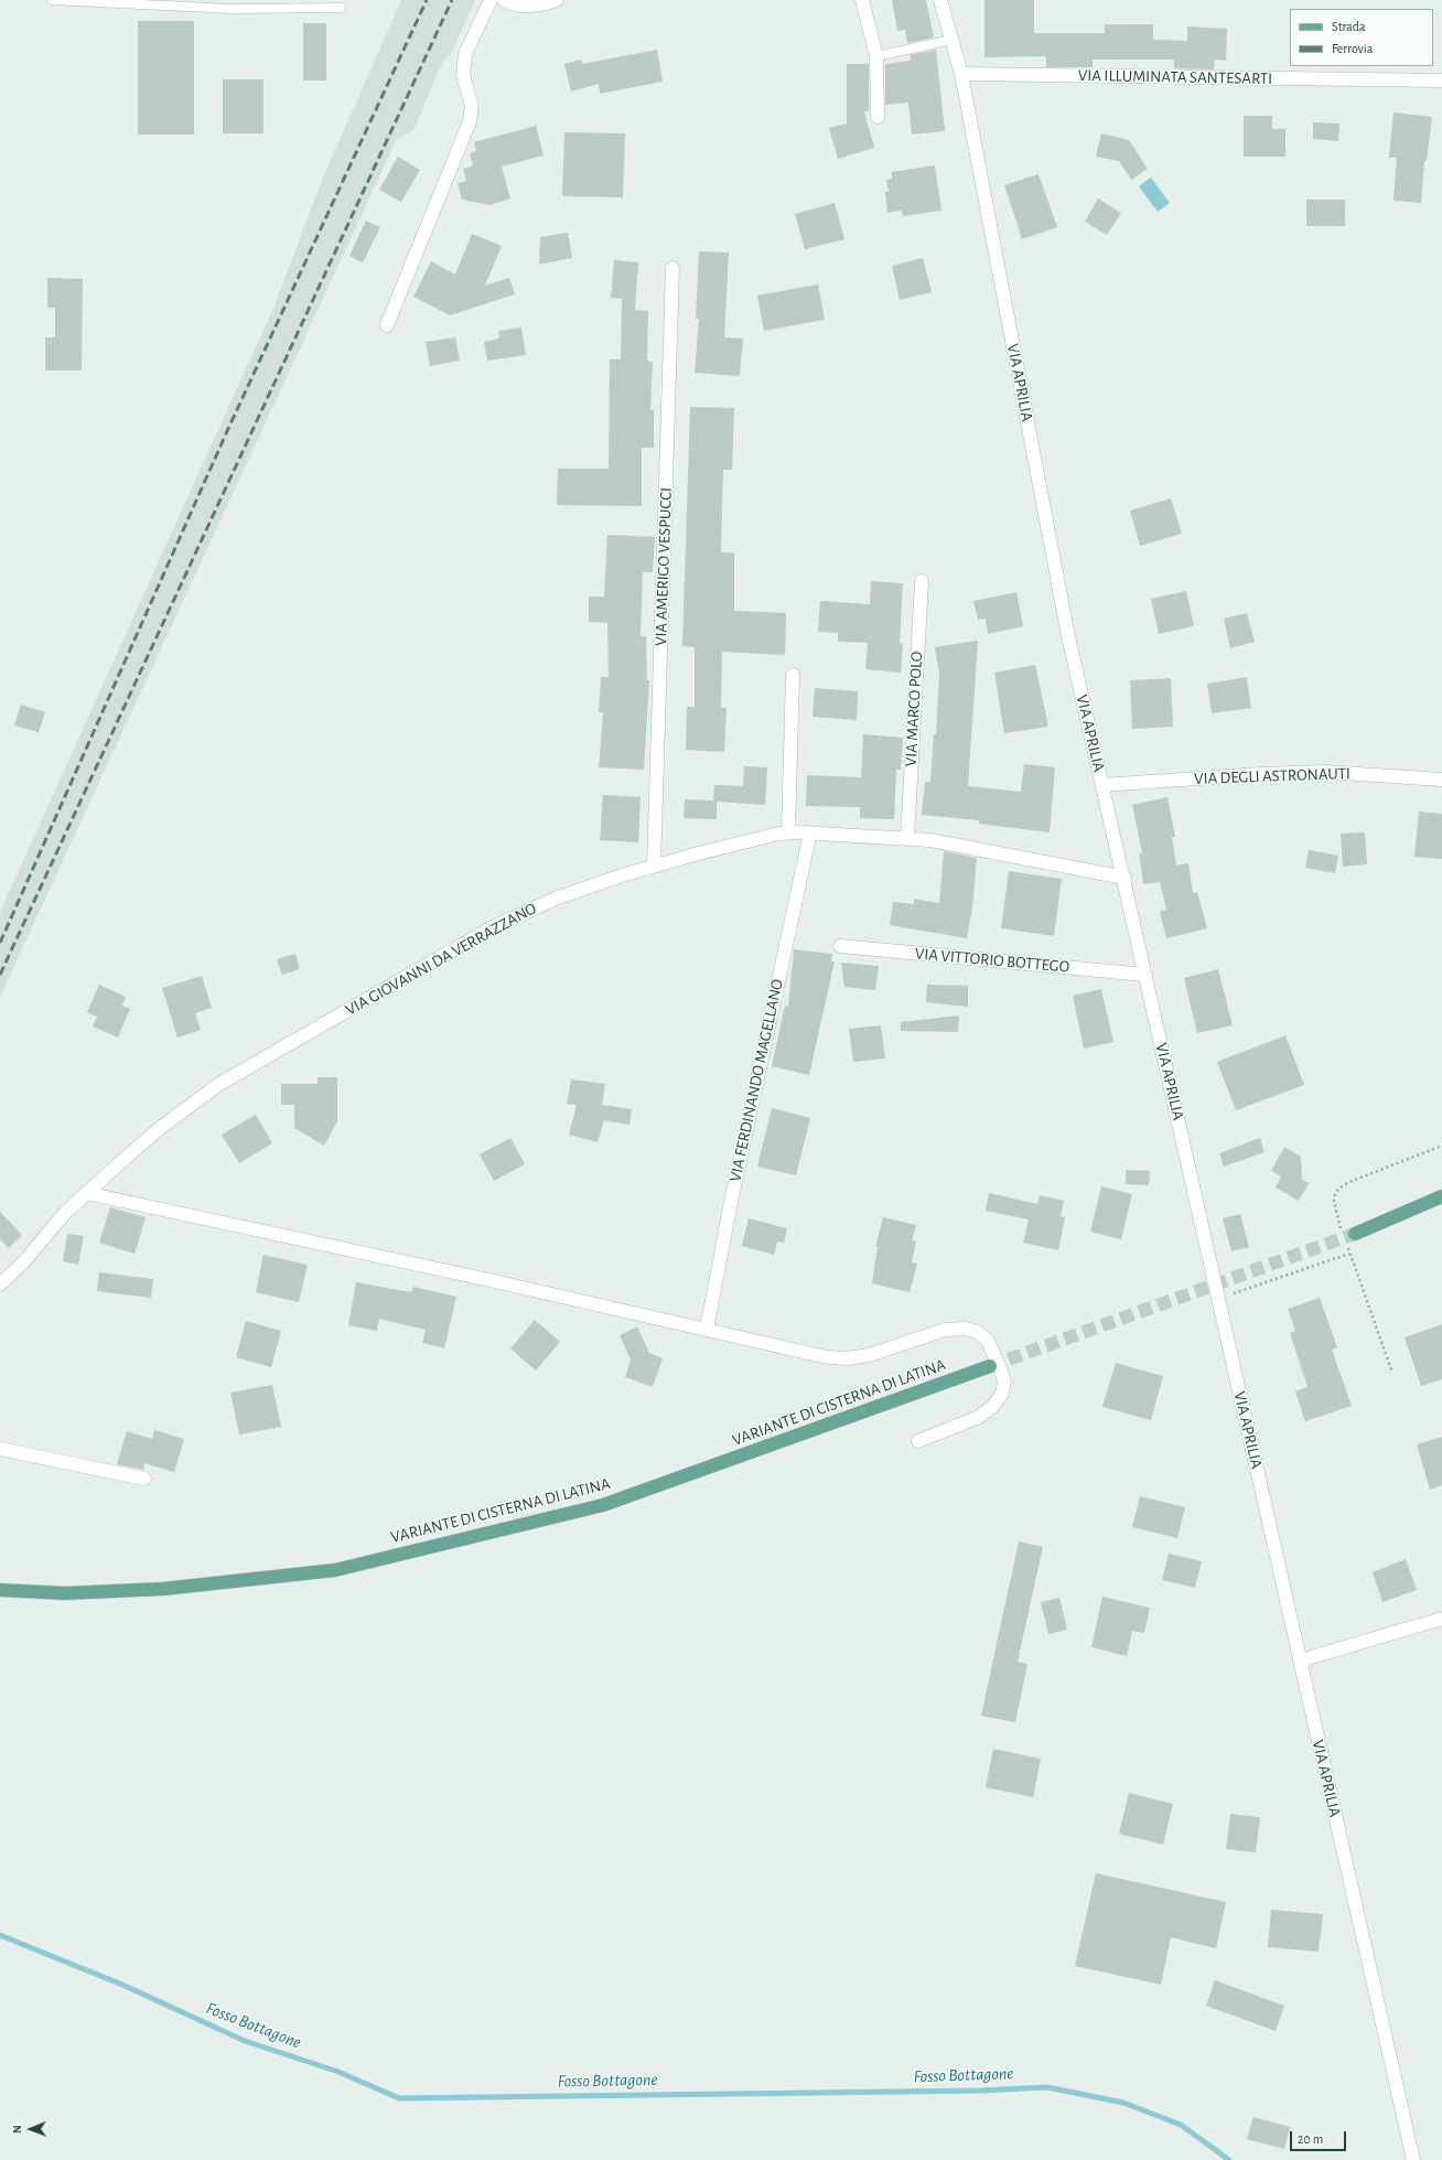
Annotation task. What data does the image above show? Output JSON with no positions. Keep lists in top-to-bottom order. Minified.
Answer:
{"streets":{"main road":["VARIANTE DI CISTERNA DI LATINA"],"street":["VIA ILLUMINATA SANTESARTI","VIA APRILIA","VIA AMERIGO VESPUCCI","VIA MARCO POLO","VIA DEGLI ASTRONAUTI","VIA GIOVANNI DA VERRAZZANO","VIA VITTORIO BOTTEGO","VIA FERDINANDO MAGELLANO"]},"crossings":[["VIA ILLUMINATA SANTESARTI","VIA APRILIA"],["VIA APRILIA","VIA DEGLI ASTRONAUTI"],["VIA APRILIA","VIA GIOVANNI DA VERRAZZANO"],["VIA APRILIA","VIA VITTORIO BOTTEGO"],["VIA AMERIGO VESPUCCI","VIA GIOVANNI DA VERRAZZANO"],["VIA MARCO POLO","VIA GIOVANNI DA VERRAZZANO"],["VIA GIOVANNI DA VERRAZZANO","VIA FERDINANDO MAGELLANO"]],"water":["Fosso Bottagone"],"legend":["Strada","Ferrovia"],"scale_bar":"20 m","north":"left"}
